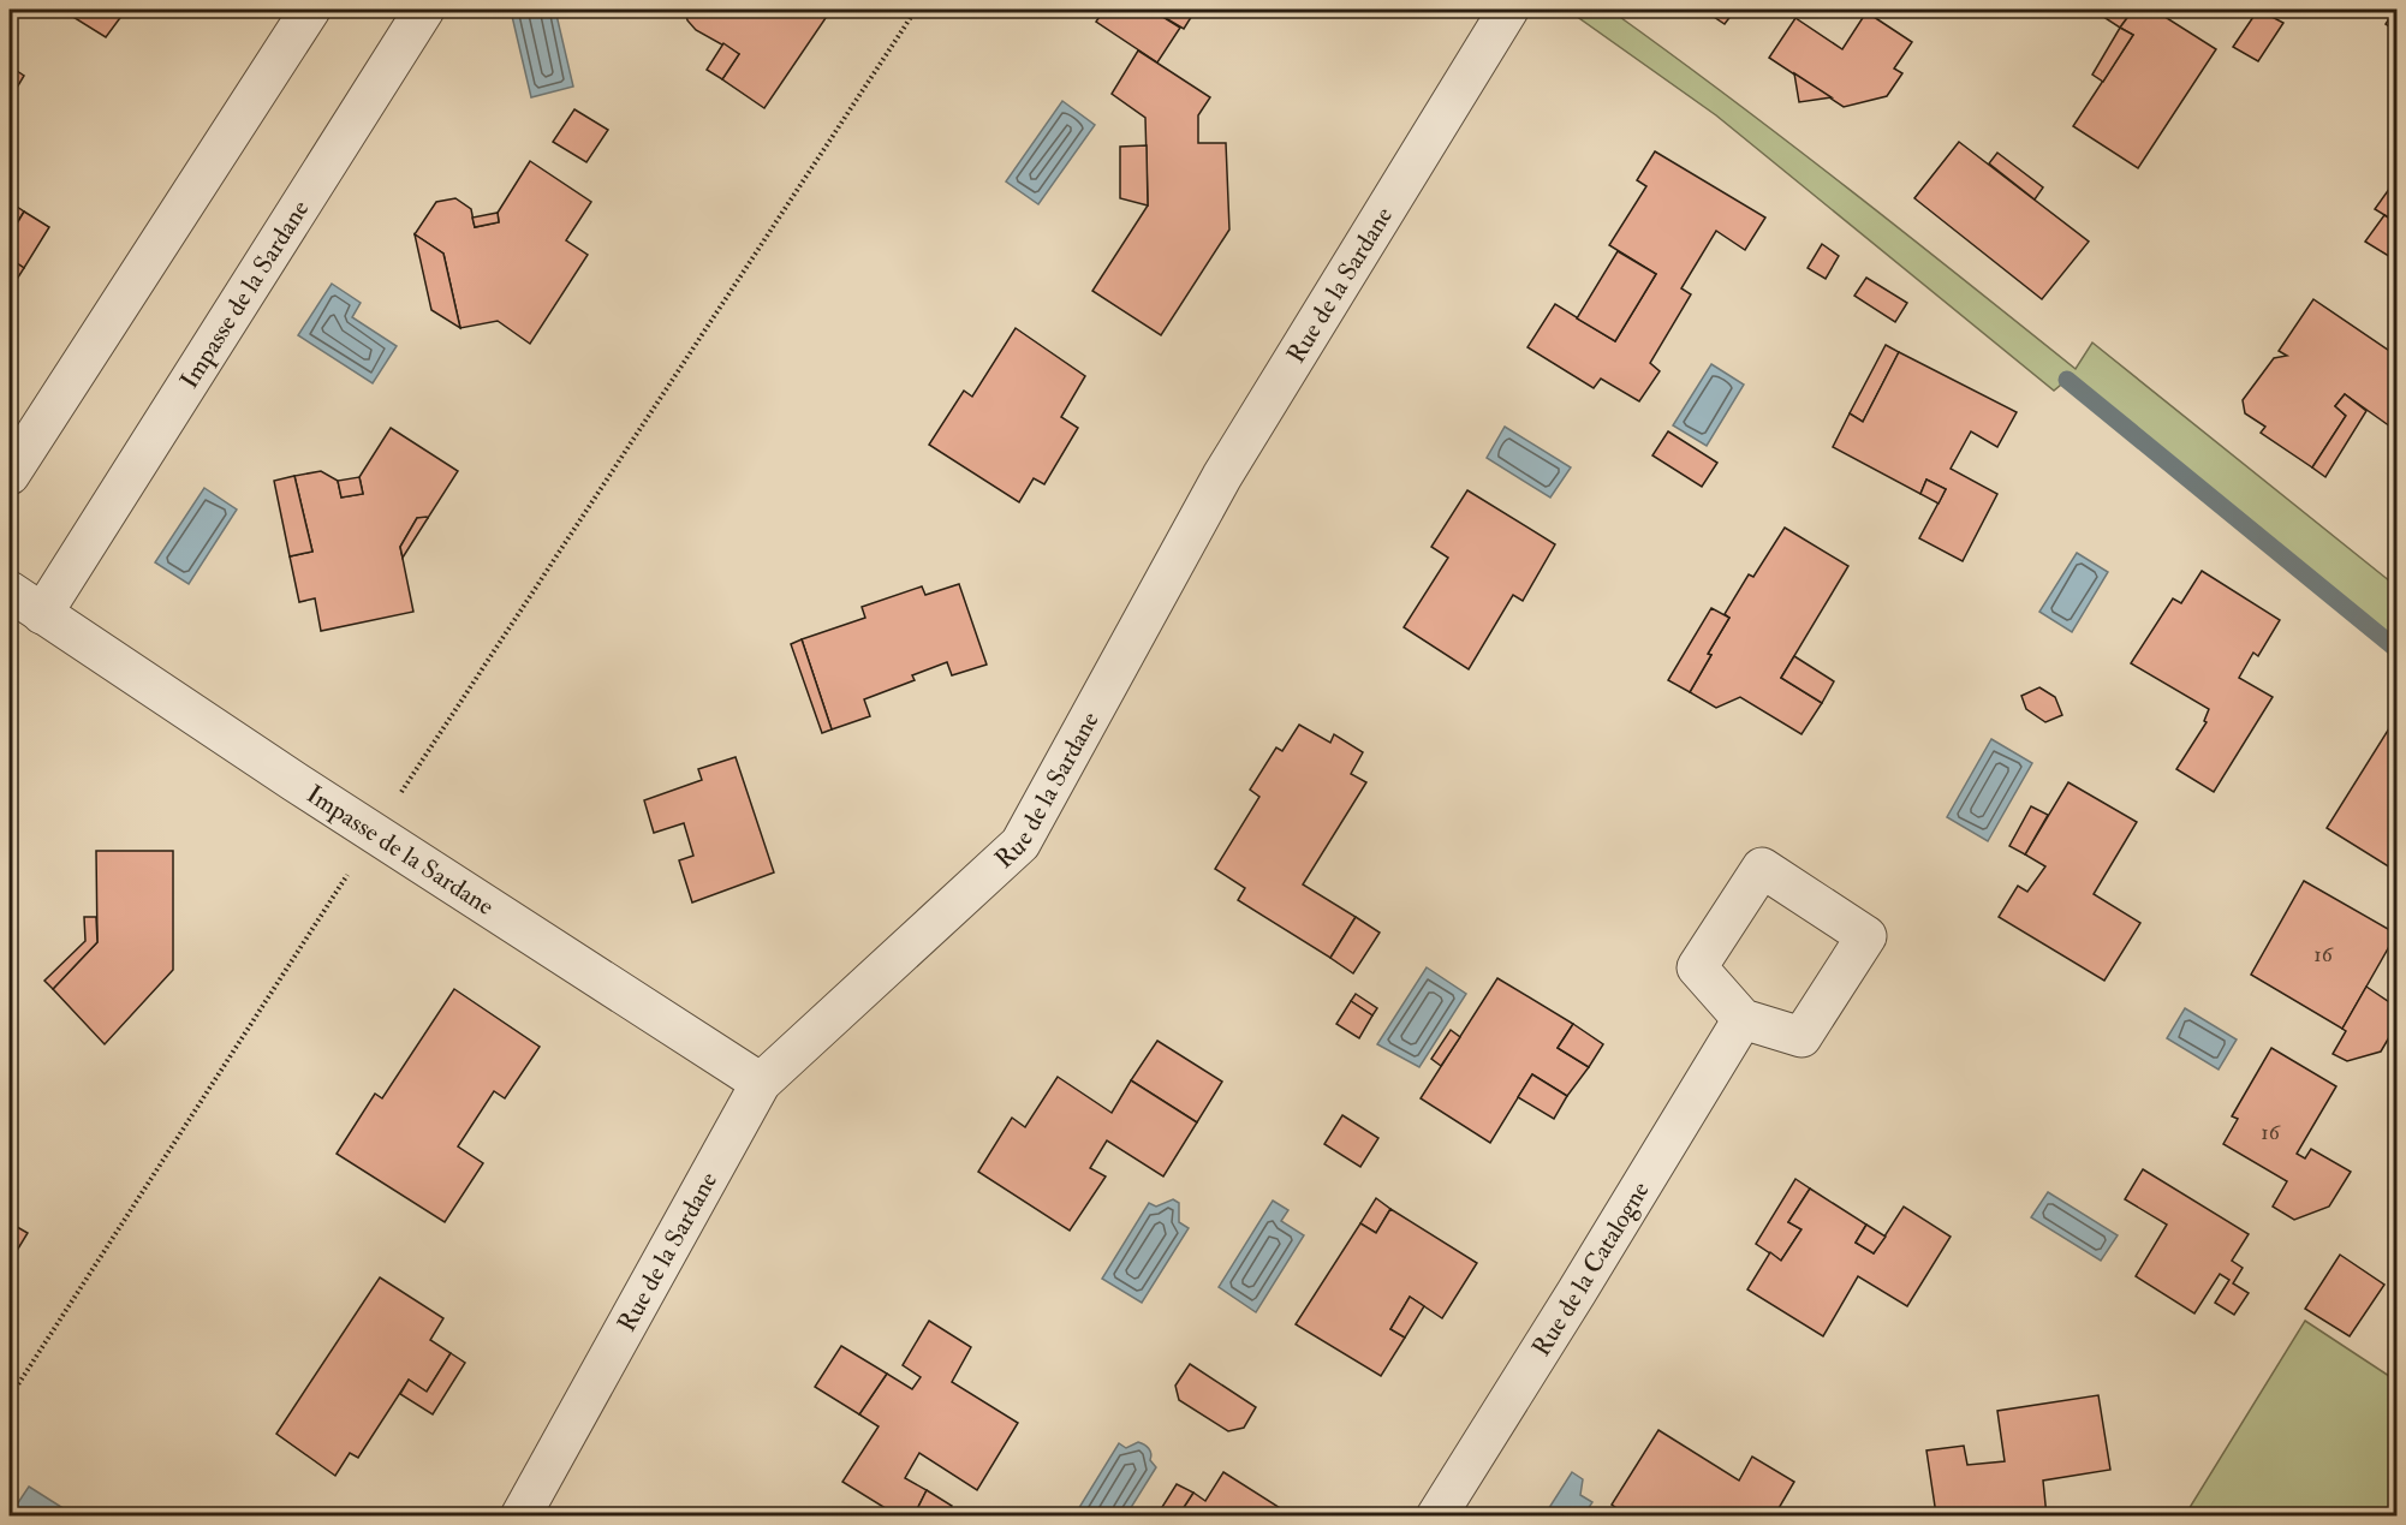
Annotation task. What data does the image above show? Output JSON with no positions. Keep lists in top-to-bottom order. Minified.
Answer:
{"streets":{"street":["Rue de la Sardane","Impasse de la Sardane","Rue de la Catalogne"]},"crossings":[["Rue de la Sardane","Impasse de la Sardane"]],"house_numbers":["16","16"]}
